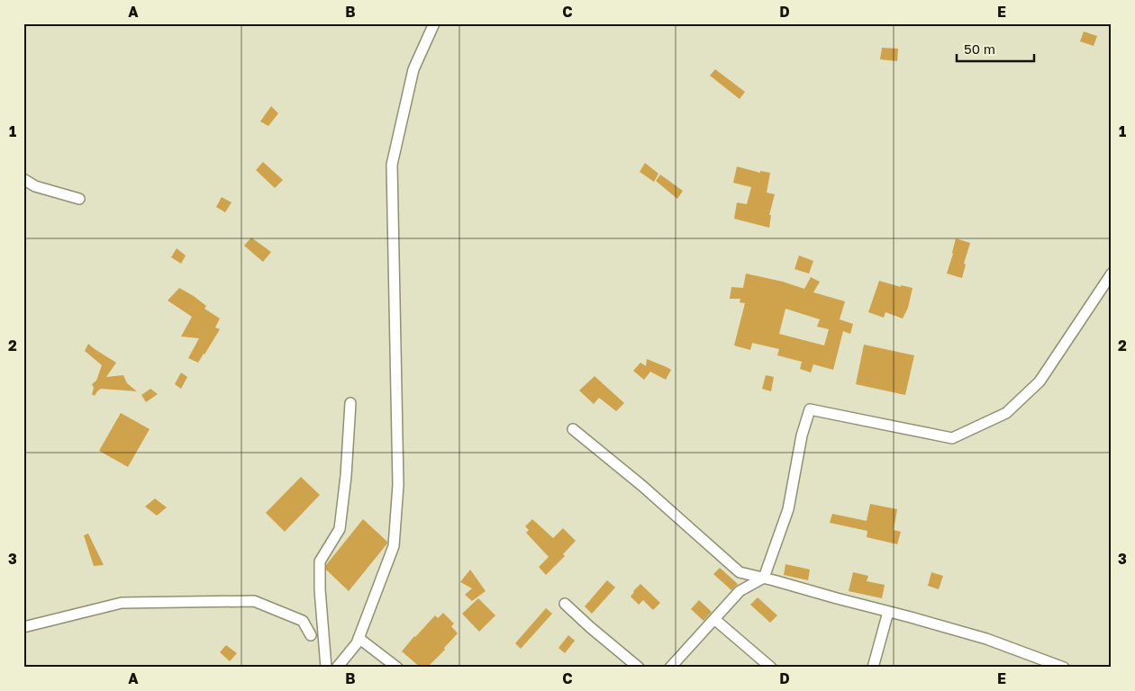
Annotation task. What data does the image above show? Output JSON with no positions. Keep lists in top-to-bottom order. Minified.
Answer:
{"scale_bar":"50 m","grid":{"columns":["A","B","C","D","E"],"rows":["1","2","3"]}}
